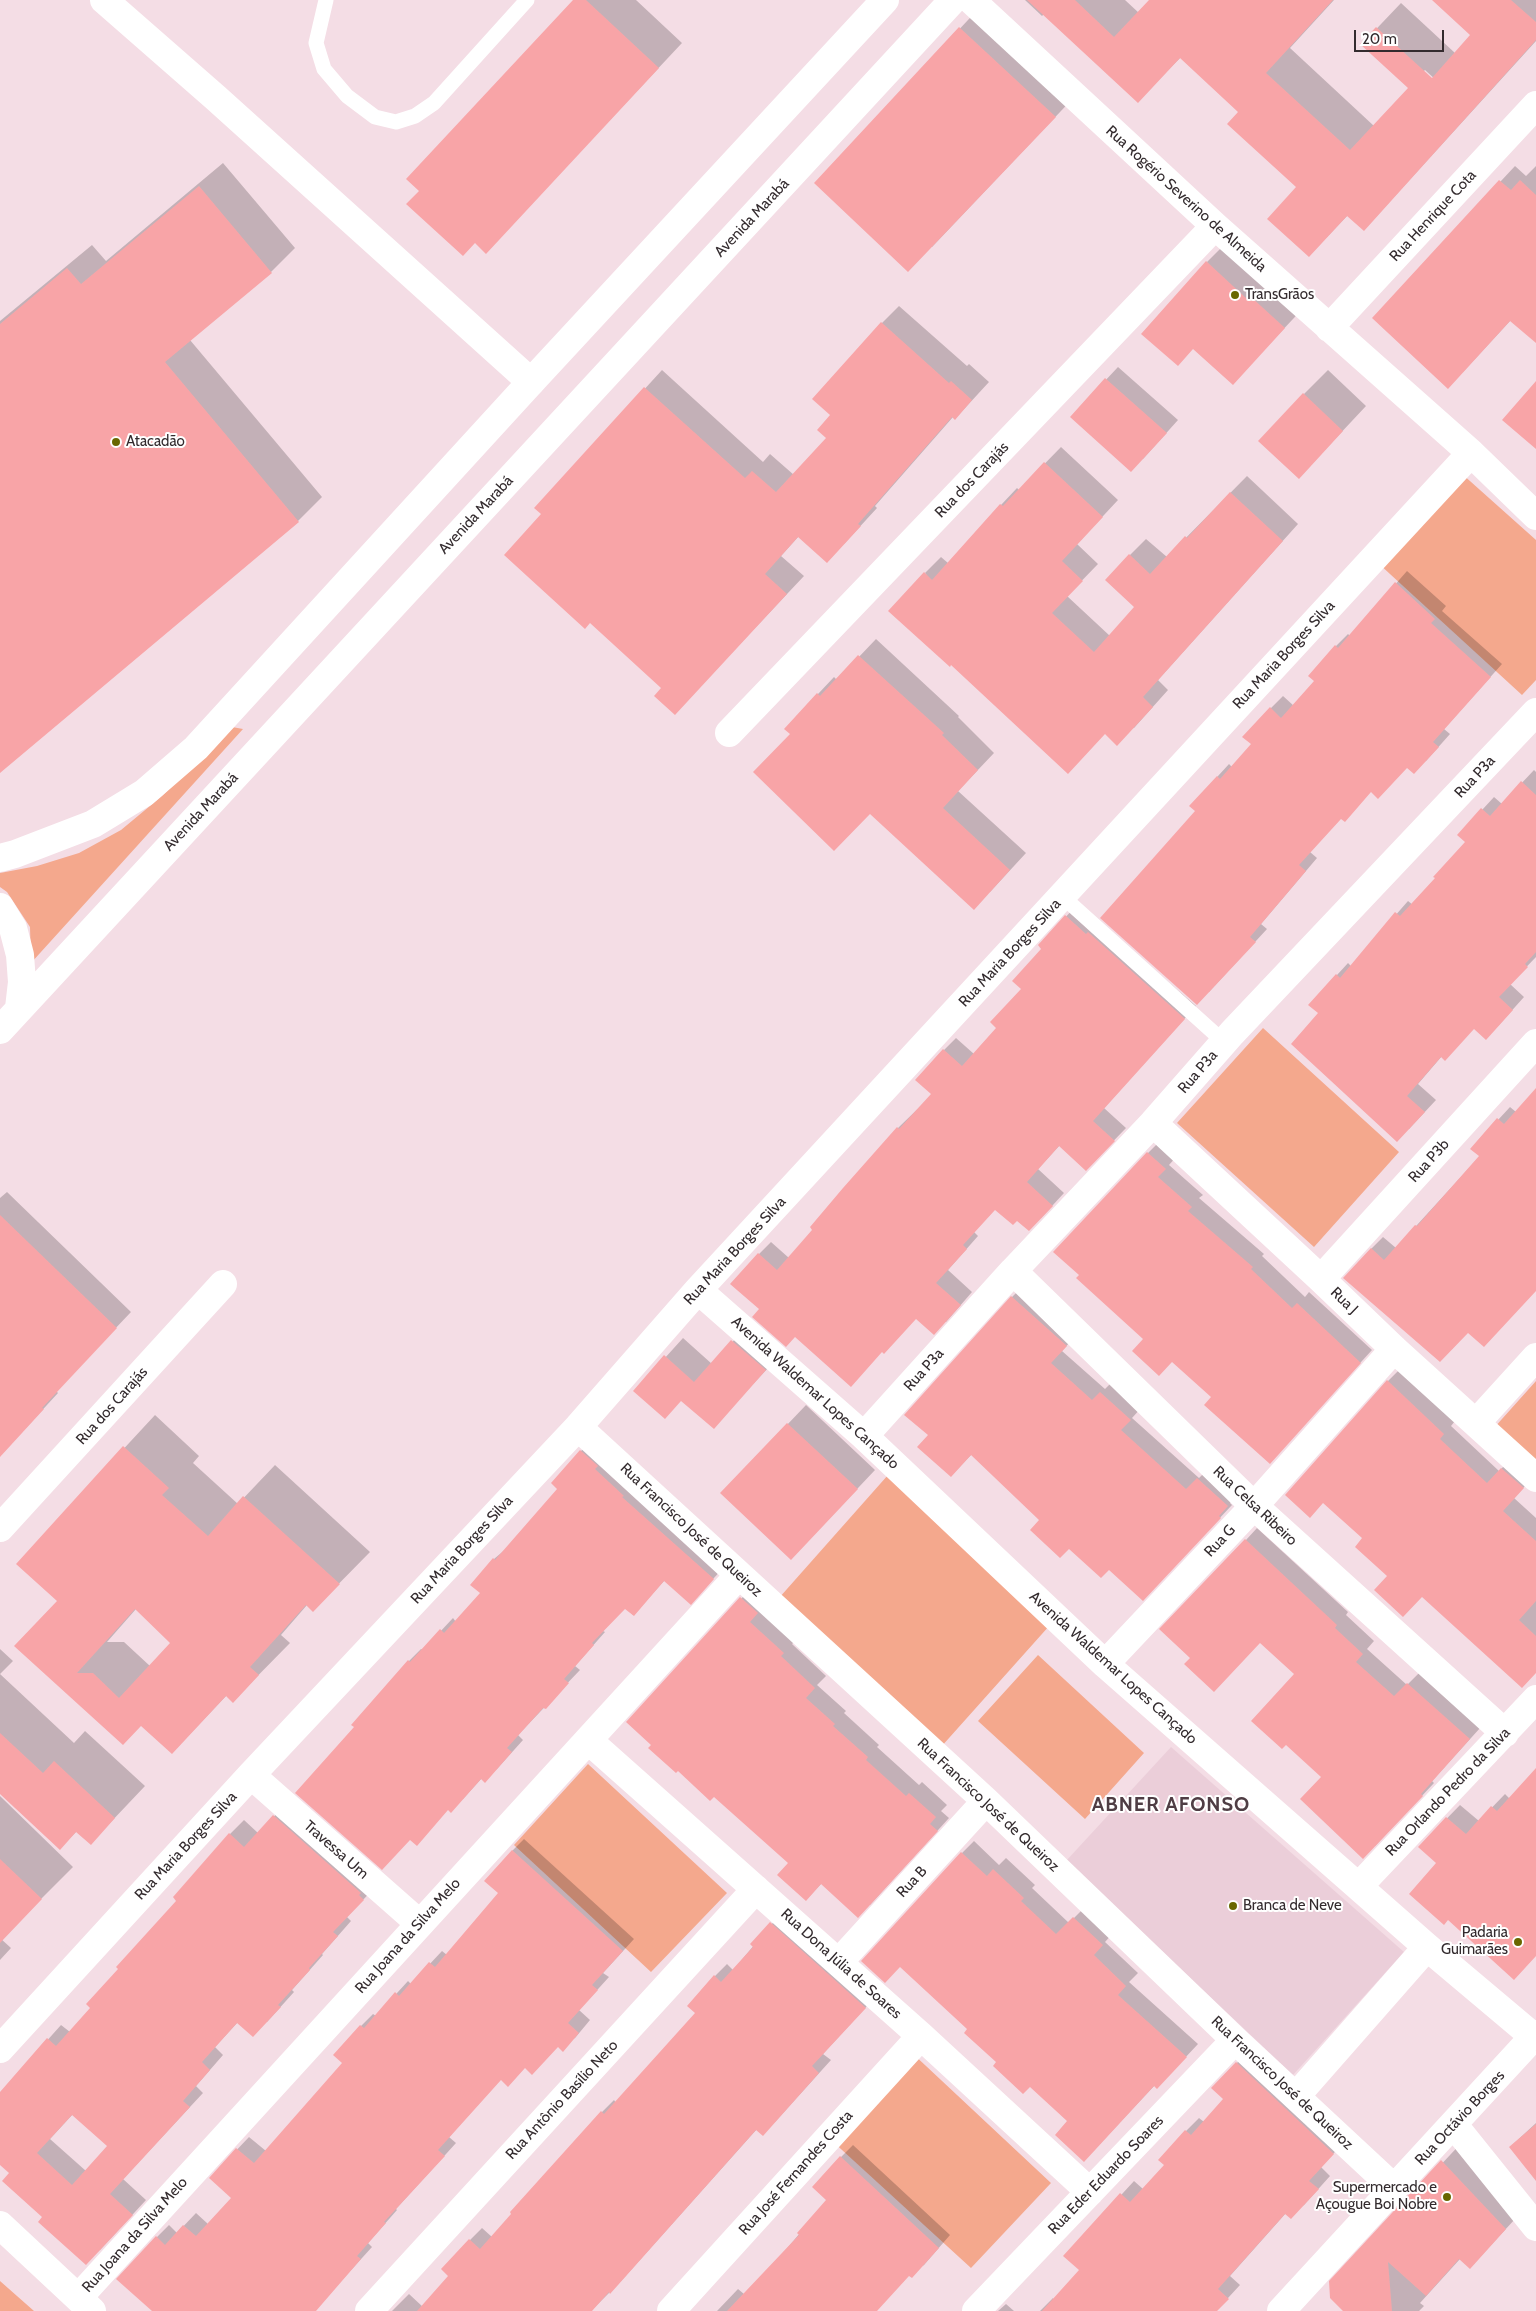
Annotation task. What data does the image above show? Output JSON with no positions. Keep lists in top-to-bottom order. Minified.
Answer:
{"streets":{"street":["Rua Rogério Severino de Almeida","Rua Henrique Cota","Avenida Marabá","Rua dos Carajás","Rua Maria Borges Silva","Rua P3a","Rua P3b","Rua J","Avenida Waldemar Lopes Cançado","Rua Celsa Ribeiro","Rua Francisco José de Queiroz","Rua G","Rua Orlando Pedro da Silva","Travessa Um","Rua B","Rua Joana da Silva Melo","Rua Dona Júlia de Soares","Rua Antônio Basílio Neto","Rua Octávio Borges","Rua José Fernandes Costa","Rua Eder Eduardo Soares"]},"crossings":[["Rua Rogério Severino de Almeida","Rua Henrique Cota"],["Rua Rogério Severino de Almeida","Rua dos Carajás"],["Rua Rogério Severino de Almeida","Rua Maria Borges Silva"],["Rua Maria Borges Silva","Avenida Waldemar Lopes Cançado"],["Rua Maria Borges Silva","Rua Francisco José de Queiroz"],["Rua Maria Borges Silva","Travessa Um"],["Rua P3a","Rua J"],["Rua P3a","Avenida Waldemar Lopes Cançado"],["Rua P3a","Rua Celsa Ribeiro"],["Rua P3b","Rua J"],["Rua J","Rua G"],["Avenida Waldemar Lopes Cançado","Rua G"],["Avenida Waldemar Lopes Cançado","Rua Orlando Pedro da Silva"],["Avenida Waldemar Lopes Cançado","Rua Octávio Borges"],["Rua Celsa Ribeiro","Rua G"],["Rua Celsa Ribeiro","Rua Orlando Pedro da Silva"],["Rua Francisco José de Queiroz","Rua B"],["Rua Francisco José de Queiroz","Rua Joana da Silva Melo"],["Rua Francisco José de Queiroz","Rua Octávio Borges"],["Rua Francisco José de Queiroz","Rua Eder Eduardo Soares"],["Travessa Um","Rua Joana da Silva Melo"],["Rua B","Rua Dona Júlia de Soares"],["Rua Joana da Silva Melo","Rua Dona Júlia de Soares"],["Rua Dona Júlia de Soares","Rua Antônio Basílio Neto"],["Rua Dona Júlia de Soares","Rua José Fernandes Costa"],["Rua Dona Júlia de Soares","Rua Eder Eduardo Soares"]],"districts":["ABNER AFONSO"],"places":["TransGrãos","Atacadão","Branca de Neve","Padaria Guimarães","Supermercado e Açougue Boi Nobre"],"scale_bar":"20 m"}
